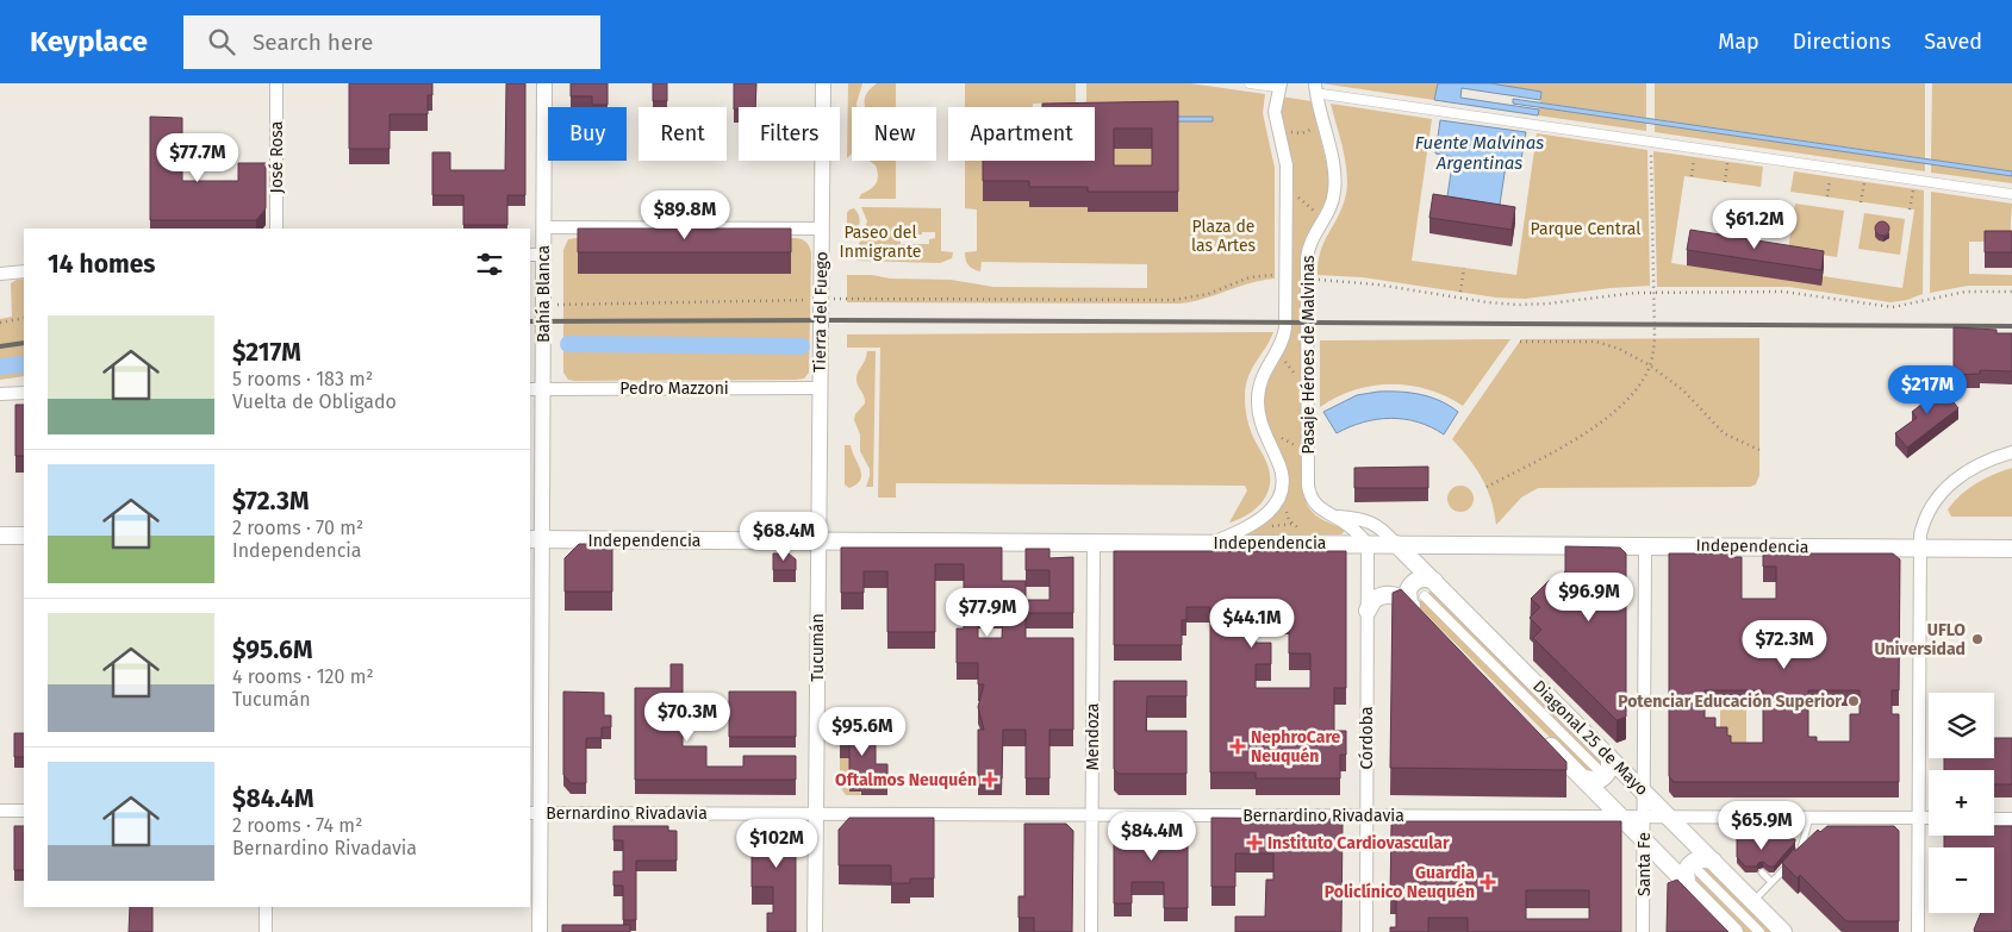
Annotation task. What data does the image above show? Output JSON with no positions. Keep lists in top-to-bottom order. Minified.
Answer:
{"streets":{"main road":["Independencia","Diagonal 25 de Mayo"],"street":["José Rosa","Bahía Blanca","Tierra del Fuego","Pasaje Héroes de Malvinas","Pedro Mazzoni","Tucumán","Mendoza","Córdoba","Bernardino Rivadavia","Santa Fe"]},"crossings":[["Bahía Blanca","Pedro Mazzoni"],["Bahía Blanca","Independencia"],["Bahía Blanca","Bernardino Rivadavia"],["Tierra del Fuego","Pedro Mazzoni"],["Tierra del Fuego","Independencia"],["Tierra del Fuego","Tucumán"],["Pasaje Héroes de Malvinas","Independencia"],["Pasaje Héroes de Malvinas","Córdoba"],["Independencia","Tucumán"],["Independencia","Mendoza"],["Independencia","Córdoba"],["Independencia","Diagonal 25 de Mayo"],["Independencia","Santa Fe"],["Tucumán","Bernardino Rivadavia"],["Mendoza","Bernardino Rivadavia"],["Córdoba","Bernardino Rivadavia"],["Diagonal 25 de Mayo","Bernardino Rivadavia"],["Diagonal 25 de Mayo","Santa Fe"],["Bernardino Rivadavia","Santa Fe"]],"water":["Fuente Malvinas Argentinas"],"parks":["Plaza de las Artes","Parque Central","Paseo del Inmigrante"],"places":{"other":["UFLO Universidad","Potenciar Educación Superior"],"health":["NephroCare Neuquén","Oftalmos Neuquén","Instituto Cardiovascular","Guardia Policlínico Neuquén"]},"page":{"header":"Keyplace","search":"Search here","nav":["Map","Directions","Saved"],"chip":["Buy","Rent","Filters","New","Apartment"],"price":["$77.7M","$89.8M","$61.2M","$217M","$68.4M","$96.9M","$77.9M","$44.1M","$72.3M","$70.3M","$95.6M","$65.9M","$84.4M","$102M"],"heading":"14 homes","list":[{"name":"$217M","note":"5 rooms · 183 m² · Vuelta de Obligado"},{"name":"$72.3M","note":"2 rooms · 70 m² · Independencia"},{"name":"$95.6M","note":"4 rooms · 120 m² · Tucumán"},{"name":"$84.4M","note":"2 rooms · 74 m² · Bernardino Rivadavia"}],"map_buttons":["+","−"]}}
